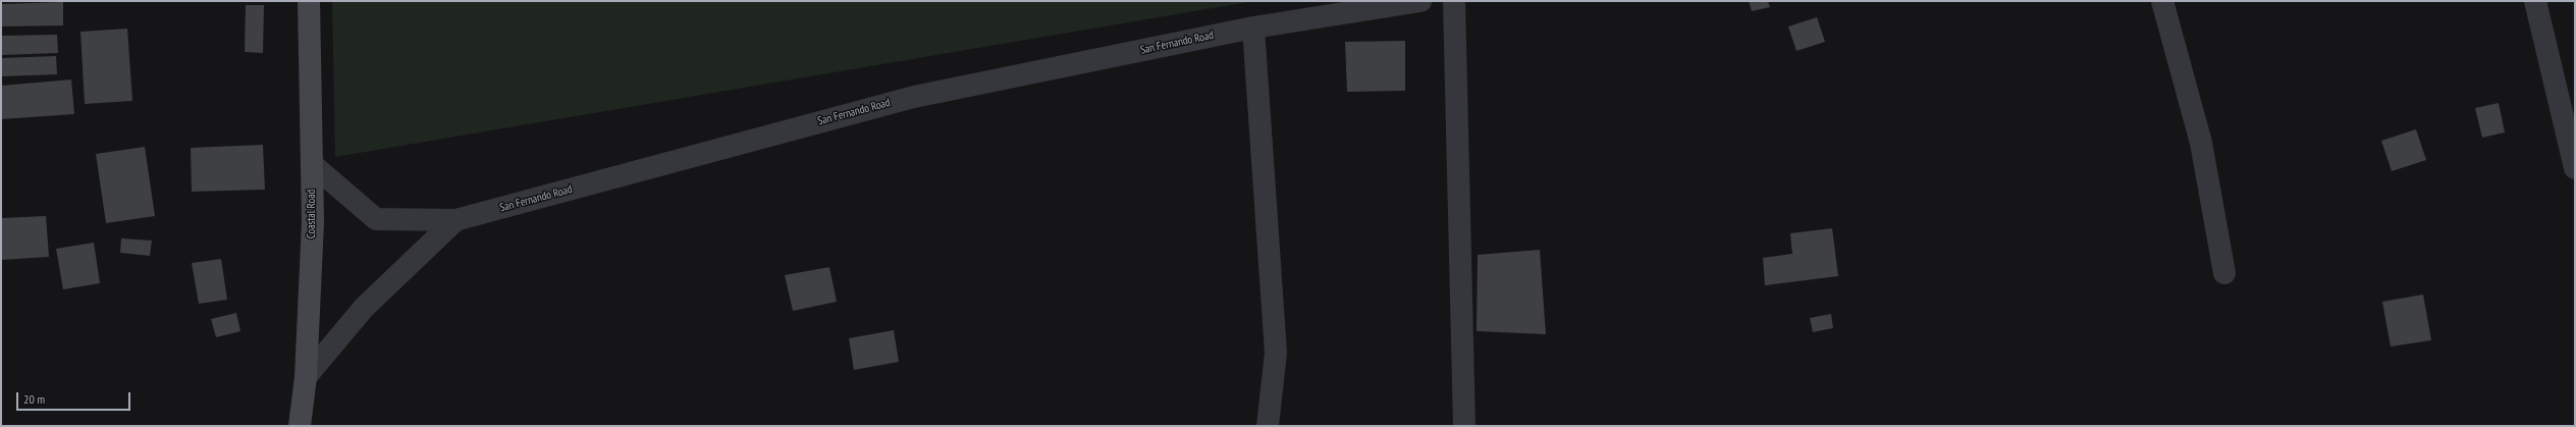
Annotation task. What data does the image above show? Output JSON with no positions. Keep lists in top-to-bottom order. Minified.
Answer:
{"streets":{"street":["San Fernando Road","Coastal Road"]},"crossings":[["San Fernando Road","Coastal Road"]],"scale_bar":"20 m"}
